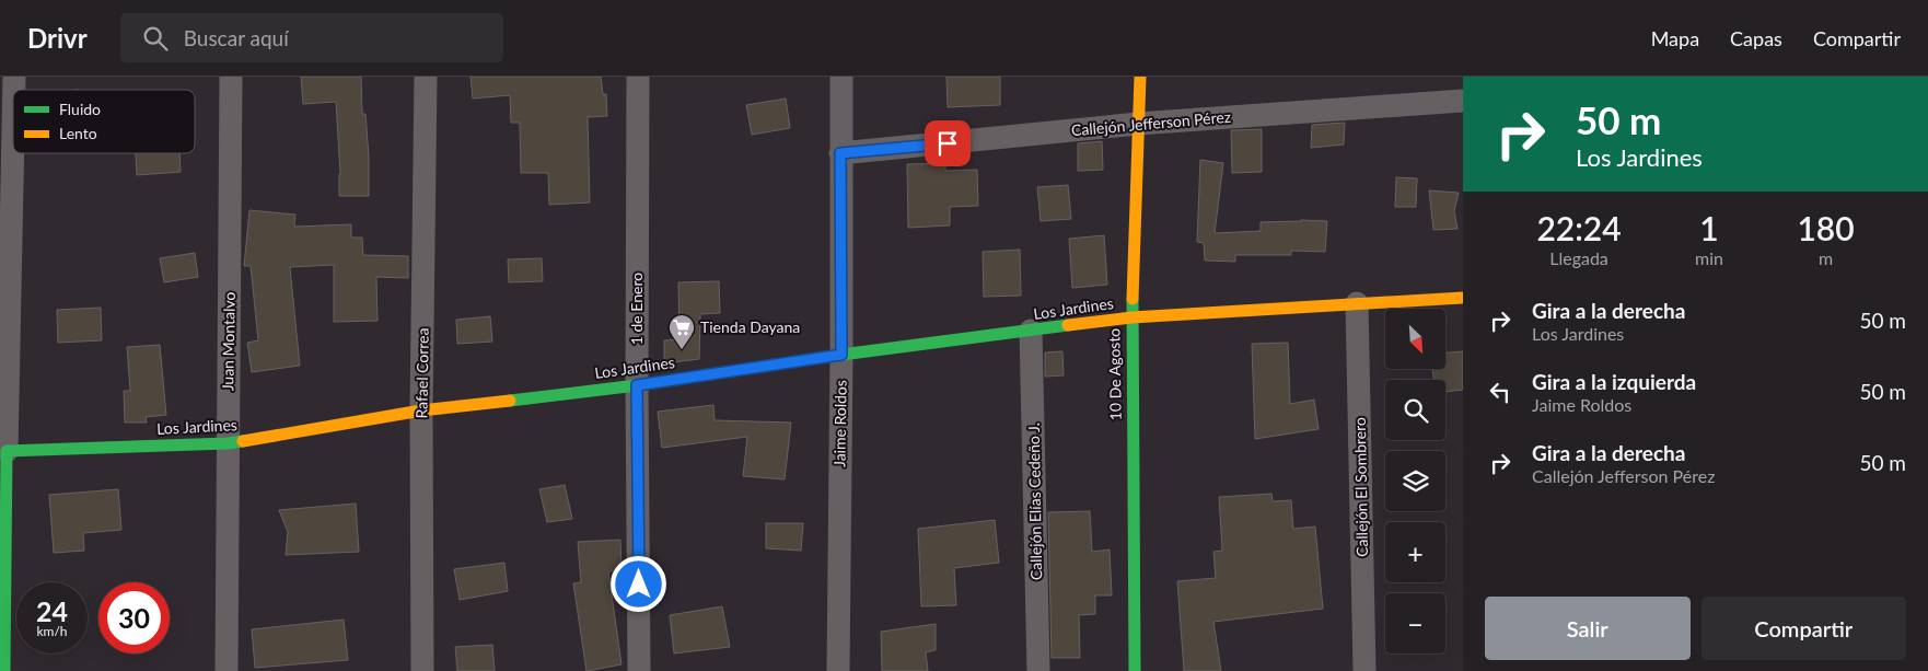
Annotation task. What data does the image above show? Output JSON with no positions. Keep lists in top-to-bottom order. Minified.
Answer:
{"streets":{"street":["Callejón Jefferson Pérez","1 de Enero","Los Jardines","Juan Montalvo","Rafael Correa","10 De Agosto","Jaime Roldos","Callejón El Sombrero","Callejón Elías Cedeño J."]},"crossings":[["Callejón Jefferson Pérez","10 De Agosto"],["Callejón Jefferson Pérez","Jaime Roldos"],["1 de Enero","Los Jardines"],["Los Jardines","Juan Montalvo"],["Los Jardines","Rafael Correa"],["Los Jardines","10 De Agosto"],["Los Jardines","Jaime Roldos"],["Los Jardines","Callejón El Sombrero"],["Los Jardines","Callejón Elías Cedeño J."]],"places":{"supermarket":["Tienda Dayana"]},"legend":["Fluido","Lento"],"north":"bottom right","page":{"header":"Drivr","search":"Buscar aquí","nav":["Mapa","Capas","Compartir"],"turn":["50 m","Los Jardines"],"eta":["22:24","Llegada","1","min","180","m"],"list":[{"name":"Gira a la derecha","note":"Los Jardines","value":"50 m"},{"name":"Gira a la izquierda","note":"Jaime Roldos","value":"50 m"},{"name":"Gira a la derecha","note":"Callejón Jefferson Pérez","value":"50 m"}],"map_buttons":["+","−"],"speed":"24 km/h","limit":"30","buttons":["Salir","Compartir"]}}
